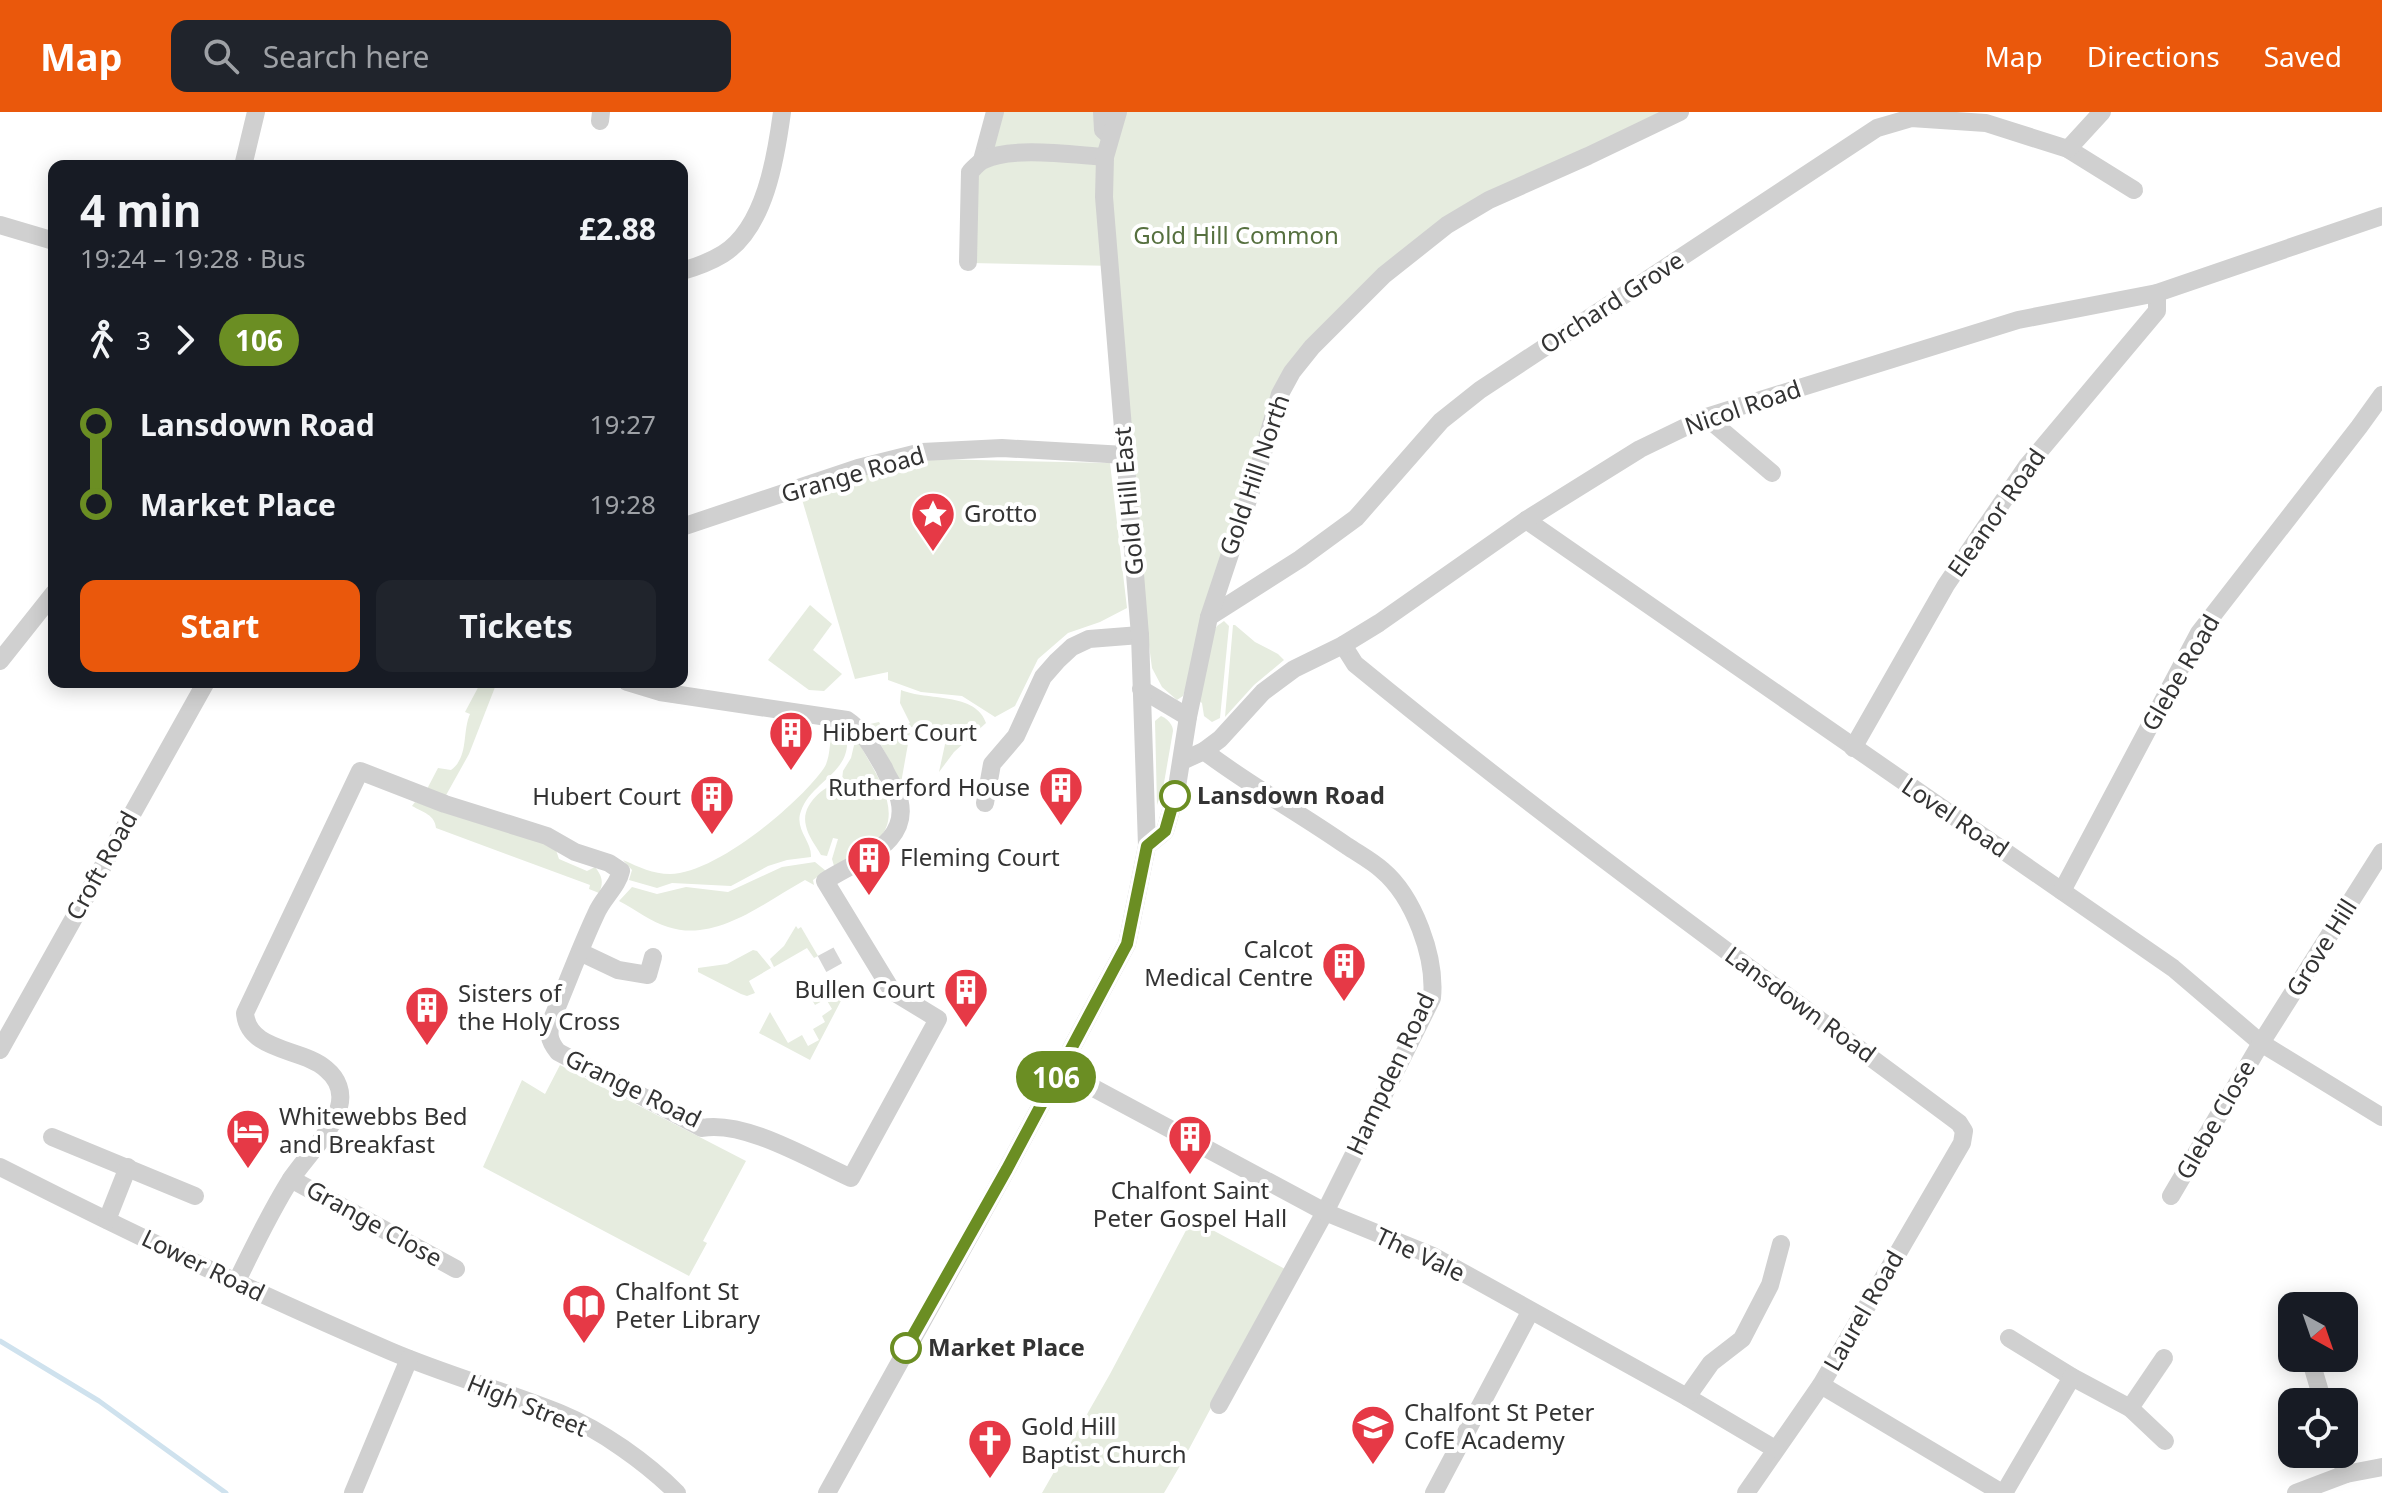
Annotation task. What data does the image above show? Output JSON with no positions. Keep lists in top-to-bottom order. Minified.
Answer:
{"streets":{"street":["Orchard Grove","Nicol Road","Grange Road","Gold Hill North","Gold Hill East","Eleanor Road","Glebe Road","Lovel Road","Croft Road","Grove Hill","Lansdown Road","Hampden Road","Glebe Close","Grange Close","The Vale","Lower Road","Laurel Road","High Street"]},"crossings":[["Orchard Grove","Gold Hill North"],["Nicol Road","Gold Hill North"],["Nicol Road","Eleanor Road"],["Nicol Road","Lovel Road"],["Nicol Road","Lansdown Road"],["Nicol Road","Hampden Road"],["Grange Road","Gold Hill East"],["Grange Road","Grange Close"],["Grange Road","Lower Road"],["Gold Hill North","Gold Hill East"],["Eleanor Road","Lovel Road"],["Glebe Road","Lovel Road"],["Lovel Road","Grove Hill"],["Lovel Road","Glebe Close"],["Grove Hill","Glebe Close"],["Lansdown Road","Laurel Road"],["Hampden Road","The Vale"],["The Vale","Laurel Road"],["Lower Road","High Street"]],"parks":["Gold Hill Common"],"places":{"place":["Grotto"],"building":["Hibbert Court","Rutherford House","Hubert Court","Fleming Court","Calcot Medical Centre","Bullen Court","Sisters of the Holy Cross","Chalfont Saint Peter Gospel Hall"],"other":["Lansdown Road","Market Place"],"hotel":["Whitewebbs Bed and Breakfast"],"library":["Chalfont St Peter Library"],"school or university":["Chalfont St Peter CofE Academy"],"church":["Gold Hill Baptist Church"]},"lines":["bus line 106"],"north":"bottom right","page":{"header":"Map","search":"Search here","nav":["Map","Directions","Saved"],"on_map":"106","heading":["4 min","19:24 – 19:28 · Bus","£2.88"],"legs":["3","106"],"list":[{"name":"Lansdown Road","value":"19:27"},{"name":"Market Place","value":"19:28"}],"buttons":["Start","Tickets"]}}
